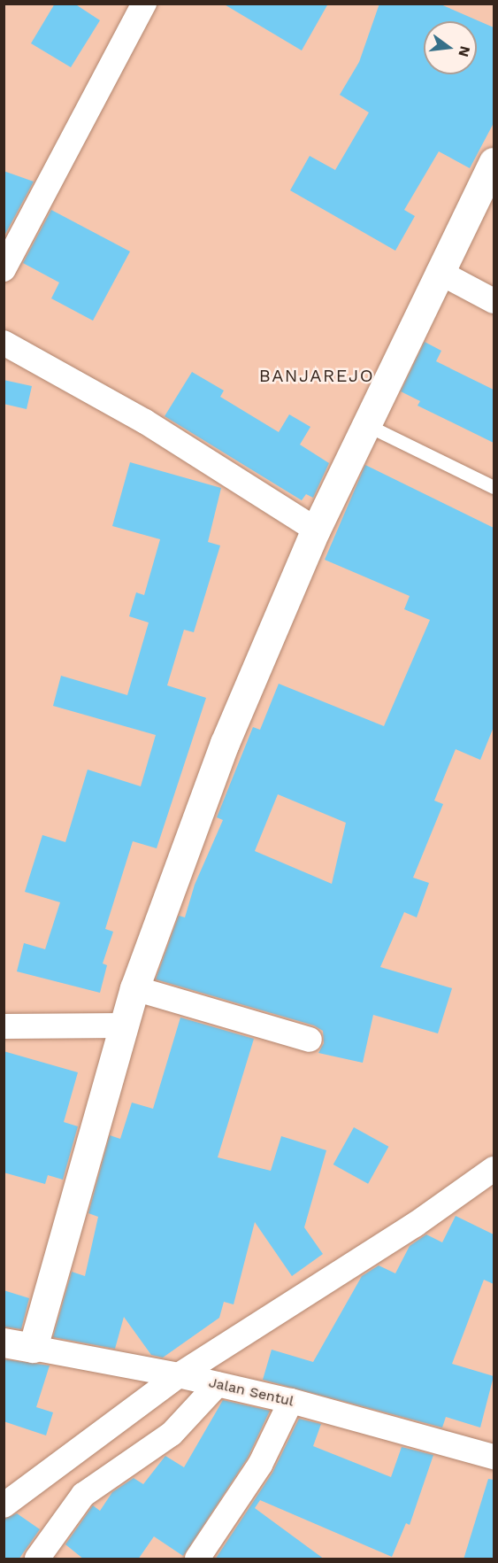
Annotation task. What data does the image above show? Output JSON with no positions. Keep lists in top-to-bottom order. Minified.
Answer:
{"streets":{"street":["Jalan Sentul"]},"districts":["BANJAREJO"],"north":"right"}
